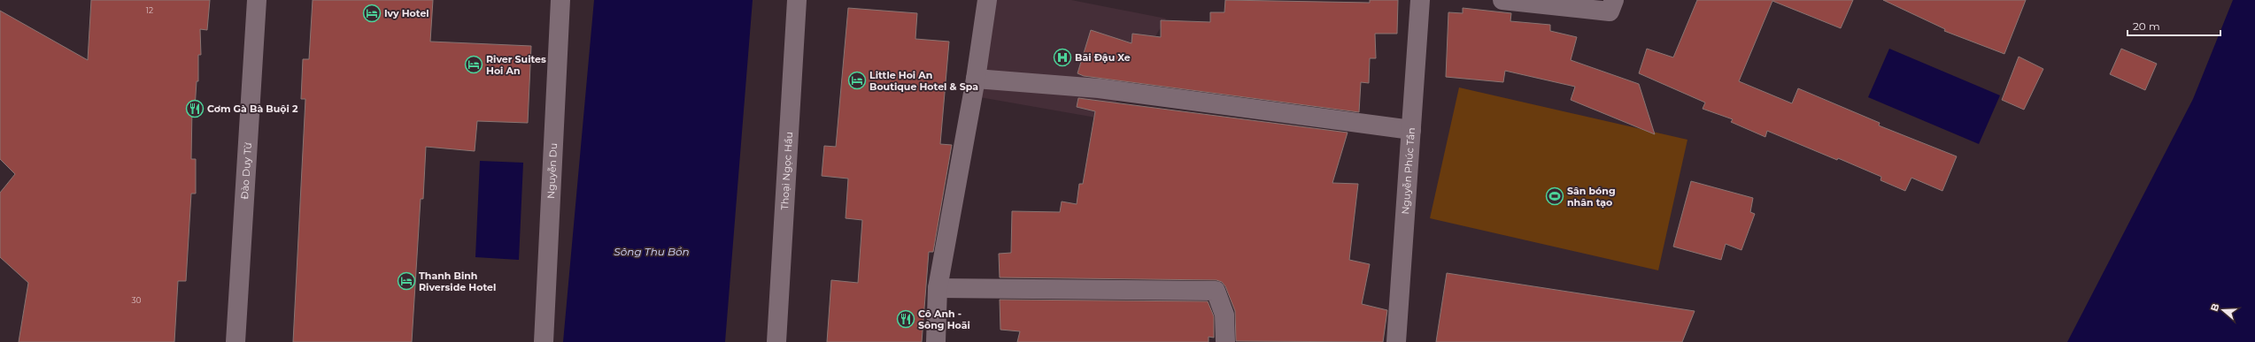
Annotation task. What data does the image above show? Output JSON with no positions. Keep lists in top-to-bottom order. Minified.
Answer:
{"streets":{"street":["Nguyễn Phúc Tần","Đào Duy Từ","Nguyễn Du","Thoại Ngọc Hầu"]},"water":["Sông Thu Bồn"],"places":{"hotel":["Ivy Hotel","River Suites Hoi An","Little Hoi An Boutique Hotel & Spa","Thanh Binh Riverside Hotel"],"hospital":["Bãi Đậu Xe"],"restaurant":["Cơm Gà Bà Buội 2","Cô Anh - Sông Hoāi"],"sports":["Sân bóng nhân tạo"]},"house_numbers":["12","30"],"scale_bar":"20 m","north":"left"}
